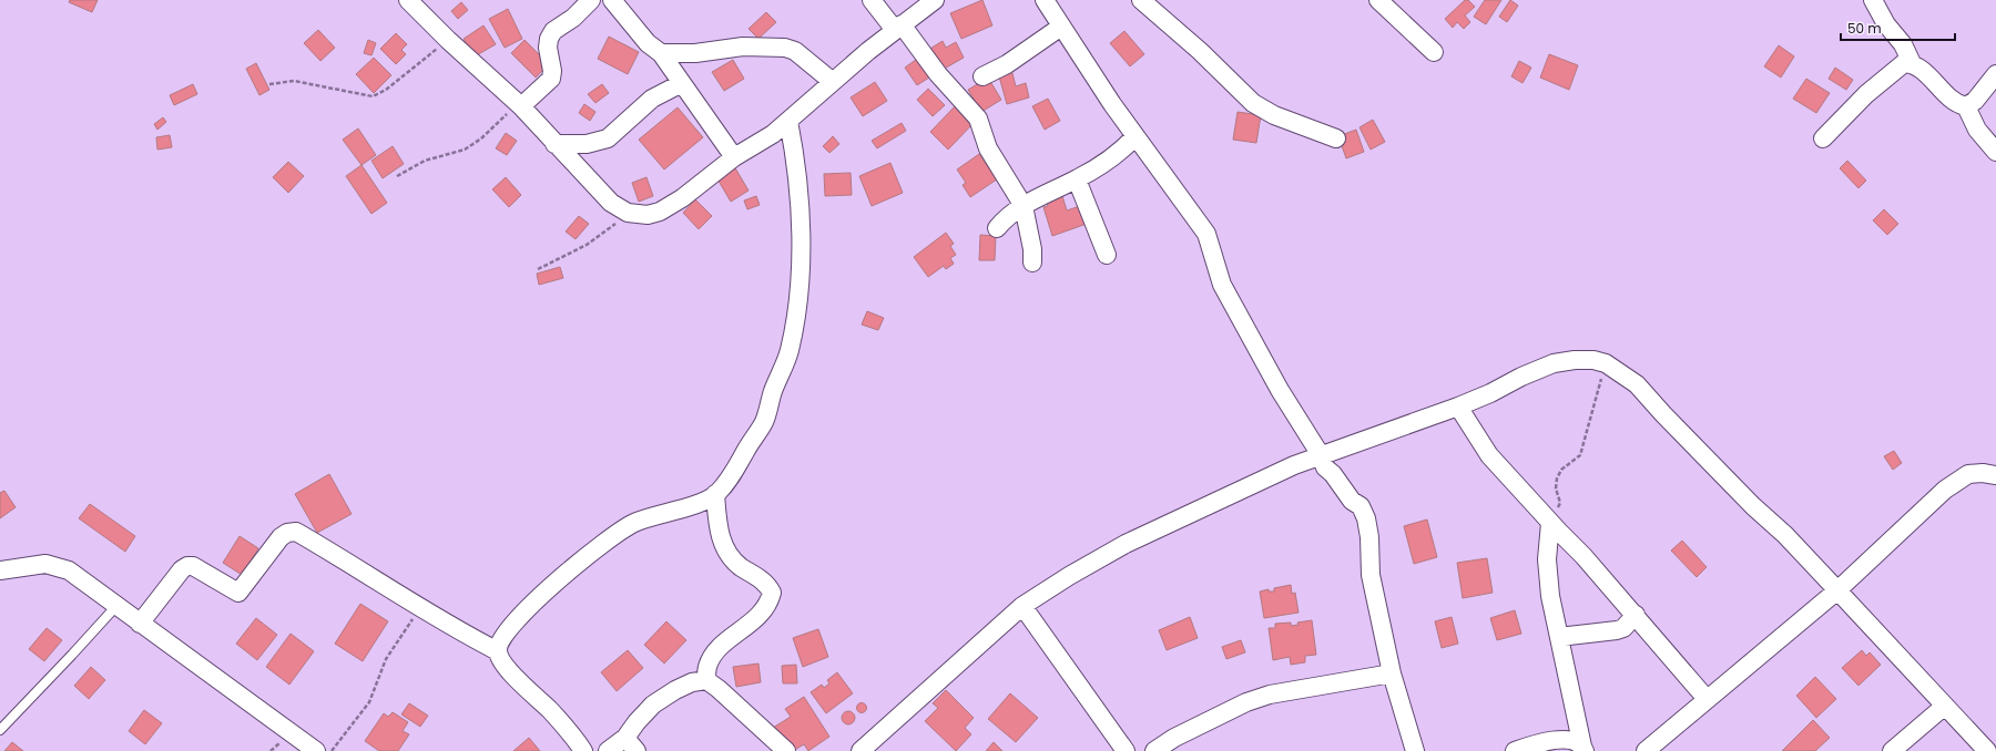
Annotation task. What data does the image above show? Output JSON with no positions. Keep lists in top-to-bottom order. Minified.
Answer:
{"scale_bar":"50 m"}
